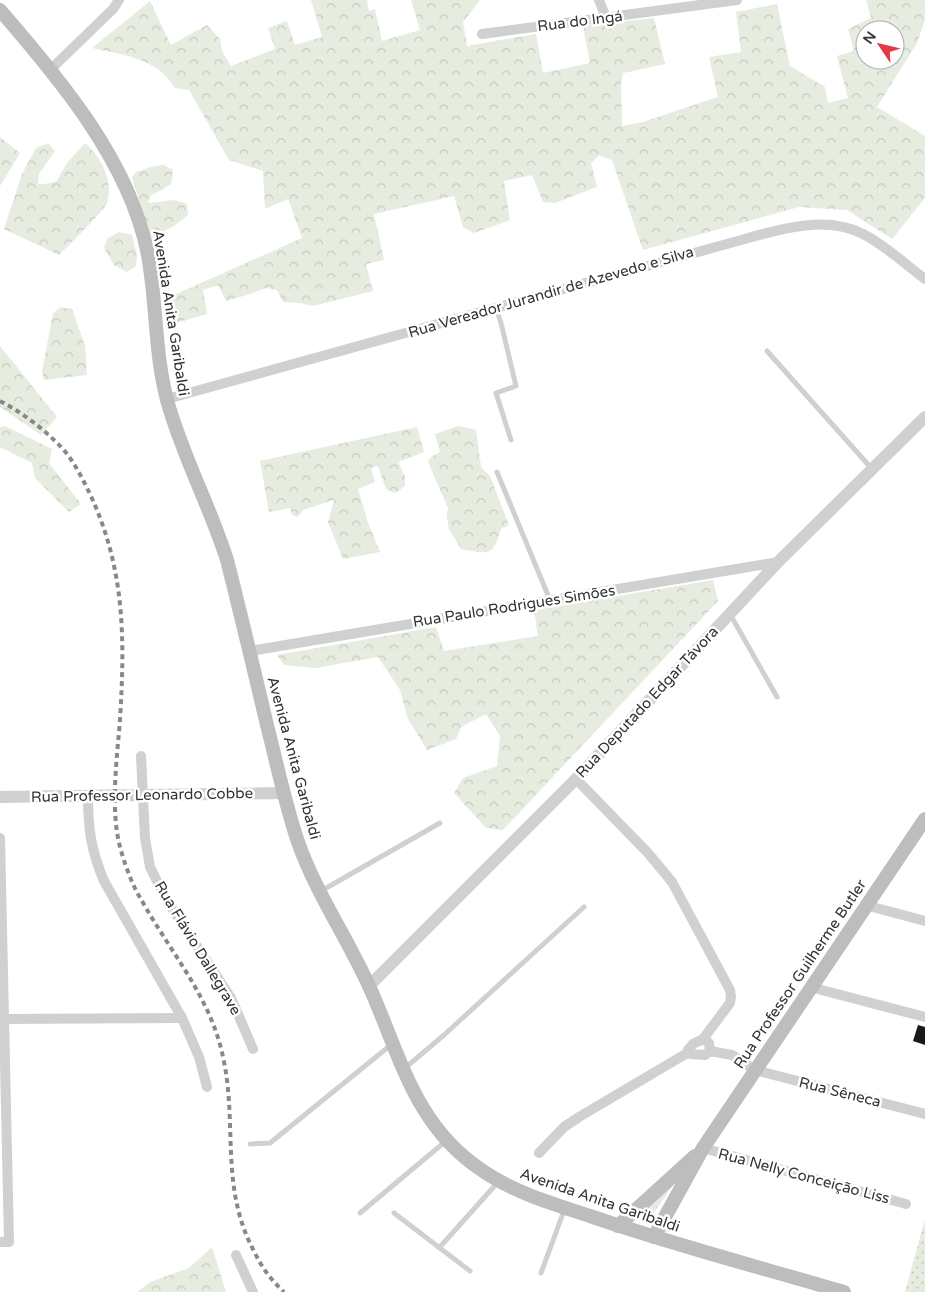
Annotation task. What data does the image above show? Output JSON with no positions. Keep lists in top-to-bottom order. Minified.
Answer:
{"streets":{"main road":["Avenida Anita Garibaldi","Rua Professor Guilherme Butler"],"street":["Rua do Ingá","Rua Vereador Jurandir de Azevedo e Silva","Rua Paulo Rodrigues Simões","Rua Deputado Edgar Távora","Rua Professor Leonardo Cobbe","Rua Flávio Dallegrave","Rua Sêneca","Rua Nelly Conceição Liss"]},"crossings":[["Rua Vereador Jurandir de Azevedo e Silva","Avenida Anita Garibaldi"],["Avenida Anita Garibaldi","Rua Paulo Rodrigues Simões"],["Avenida Anita Garibaldi","Rua Deputado Edgar Távora"],["Avenida Anita Garibaldi","Rua Professor Leonardo Cobbe"],["Avenida Anita Garibaldi","Rua Professor Guilherme Butler"],["Rua Paulo Rodrigues Simões","Rua Deputado Edgar Távora"],["Rua Professor Leonardo Cobbe","Rua Flávio Dallegrave"],["Rua Professor Guilherme Butler","Rua Sêneca"],["Rua Professor Guilherme Butler","Rua Nelly Conceição Liss"]],"north":"top left"}
